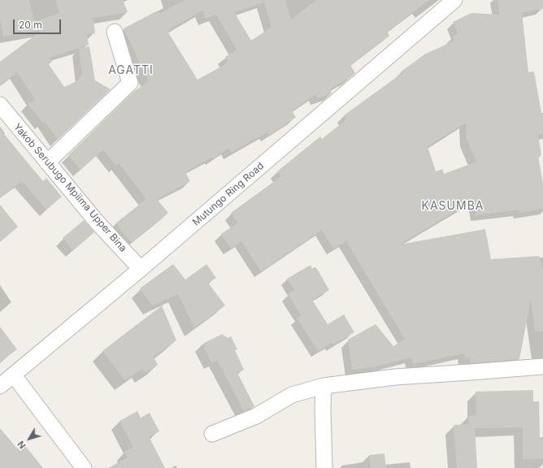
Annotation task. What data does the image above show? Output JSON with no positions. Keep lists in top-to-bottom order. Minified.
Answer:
{"streets":{"street":["Yakob Serubugo Mpiima Upper Bina","Mutungo Ring Road"]},"crossings":[["Yakob Serubugo Mpiima Upper Bina","Mutungo Ring Road"]],"districts":["AGATTI","KASUMBA"],"scale_bar":"20 m","north":"bottom left"}
